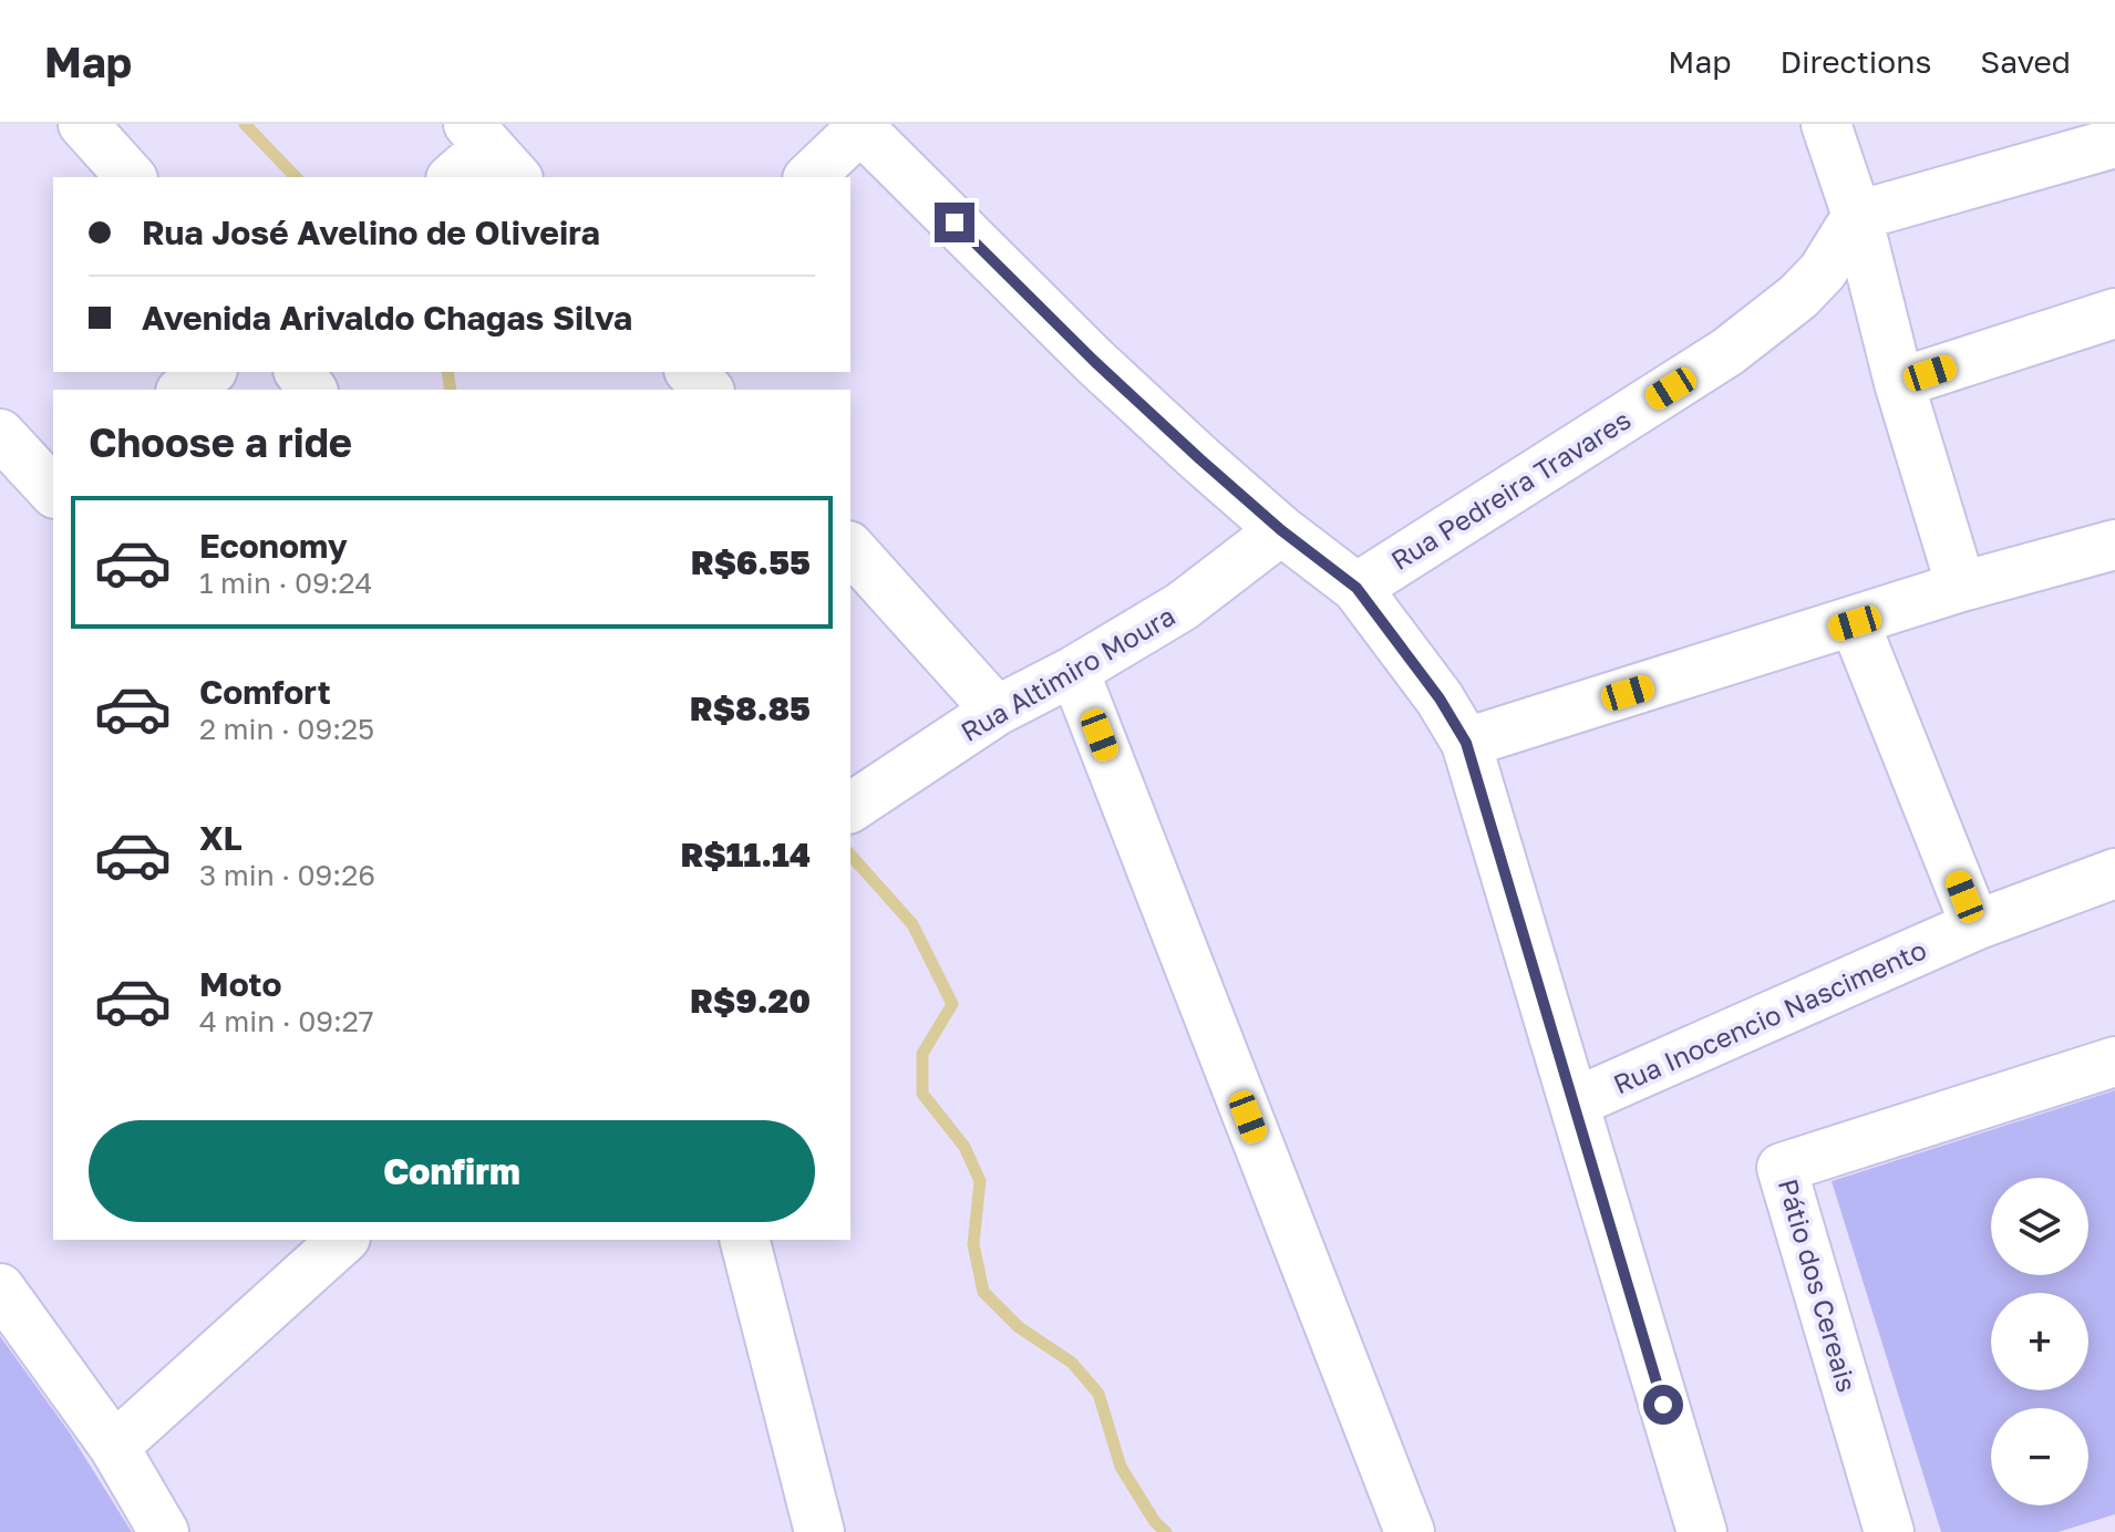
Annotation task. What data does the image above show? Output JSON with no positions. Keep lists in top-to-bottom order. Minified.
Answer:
{"streets":{"street":["Rua Pedreira Travares","Rua Altimiro Moura","Rua Inocencio Nascimento","Pátio dos Cereais"]},"page":{"header":"Map","nav":["Map","Directions","Saved"],"banner":["Rua José Avelino de Oliveira","Avenida Arivaldo Chagas Silva"],"heading":"Choose a ride","list":[{"name":"Economy","note":"1 min · 09:24","value":"R$6.55"},{"name":"Comfort","note":"2 min · 09:25","value":"R$8.85"},{"name":"XL","note":"3 min · 09:26","value":"R$11.14"},{"name":"Moto","note":"4 min · 09:27","value":"R$9.20"}],"buttons":"Confirm","map_buttons":["+","−"]}}
